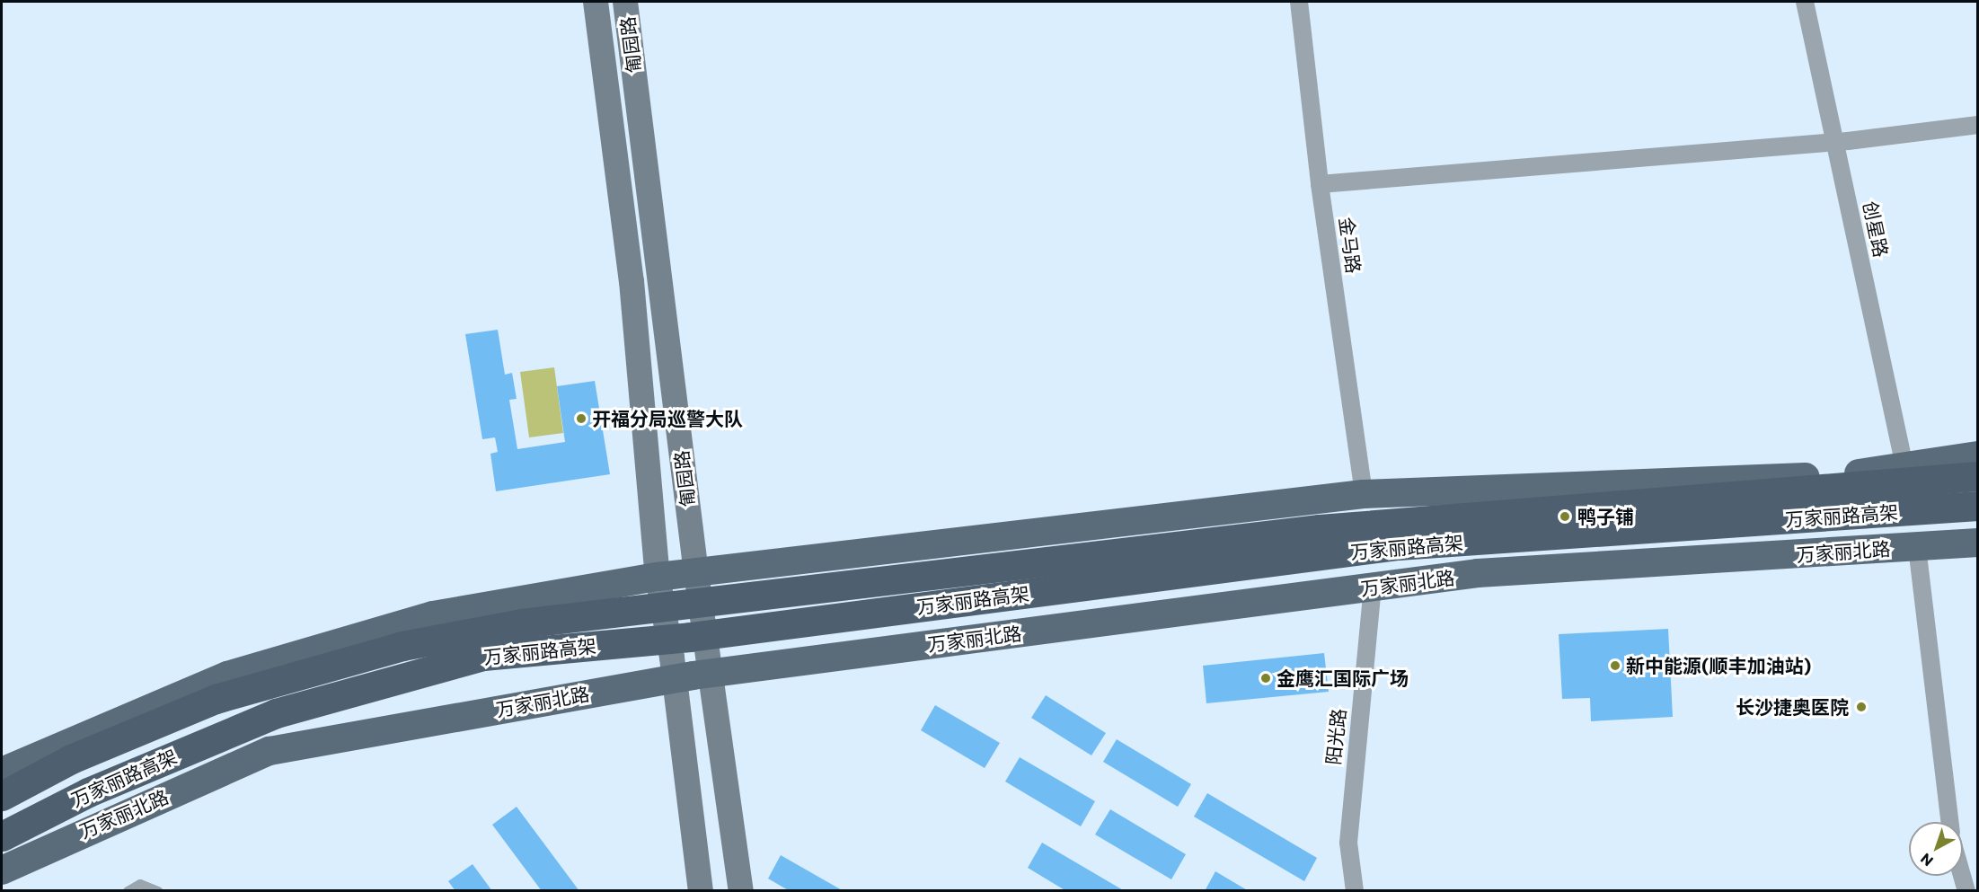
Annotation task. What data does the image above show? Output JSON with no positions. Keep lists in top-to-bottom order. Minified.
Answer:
{"streets":{"highway":["万家丽路高架"],"main road":["匍园路","万家丽北路"],"street":["创星路","金马路","阳光路"]},"crossings":[["匍园路","万家丽北路"],["万家丽北路","阳光路"]],"places":["开福分局巡警大队","鸭子铺","新中能源(顺丰加油站)","金鹰汇国际广场","长沙捷奥医院"],"north":"bottom left"}
